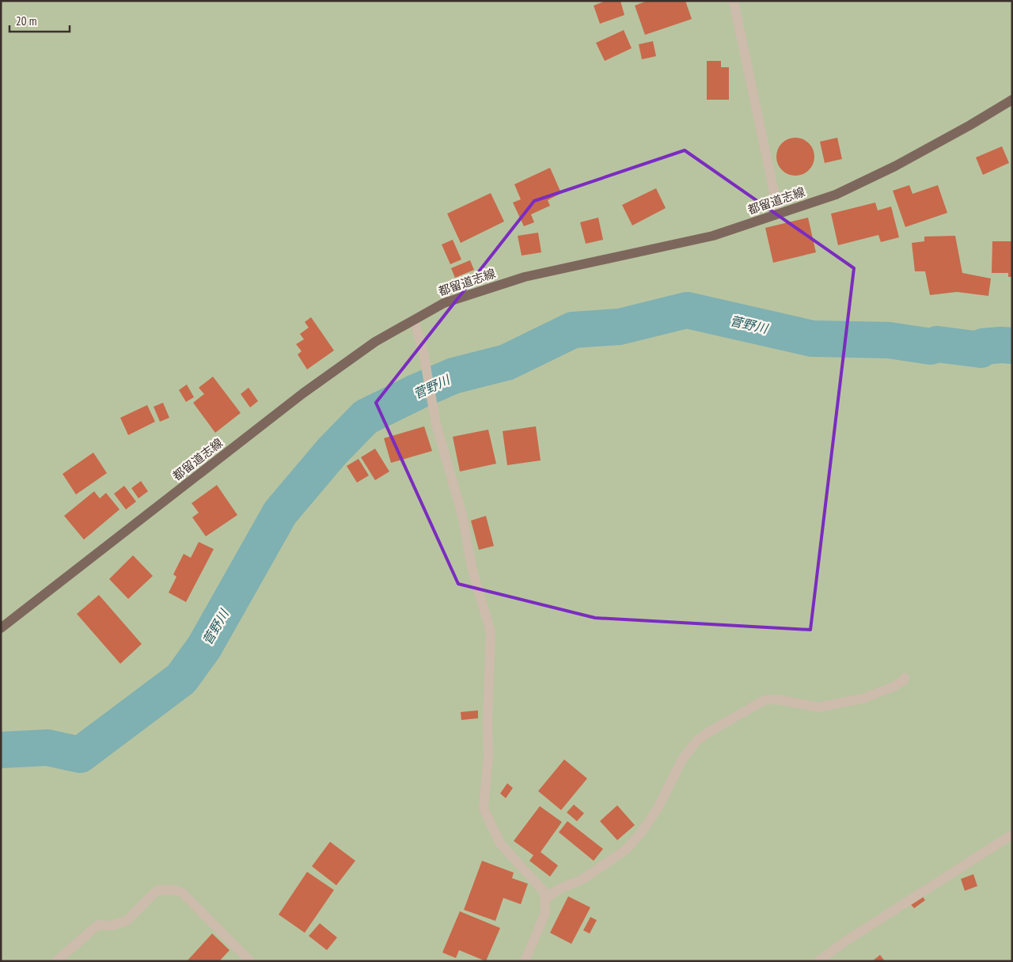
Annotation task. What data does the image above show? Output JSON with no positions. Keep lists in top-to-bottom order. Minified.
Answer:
{"streets":{"main road":["都留道志線"]},"water":["菅野川"],"scale_bar":"20 m"}
